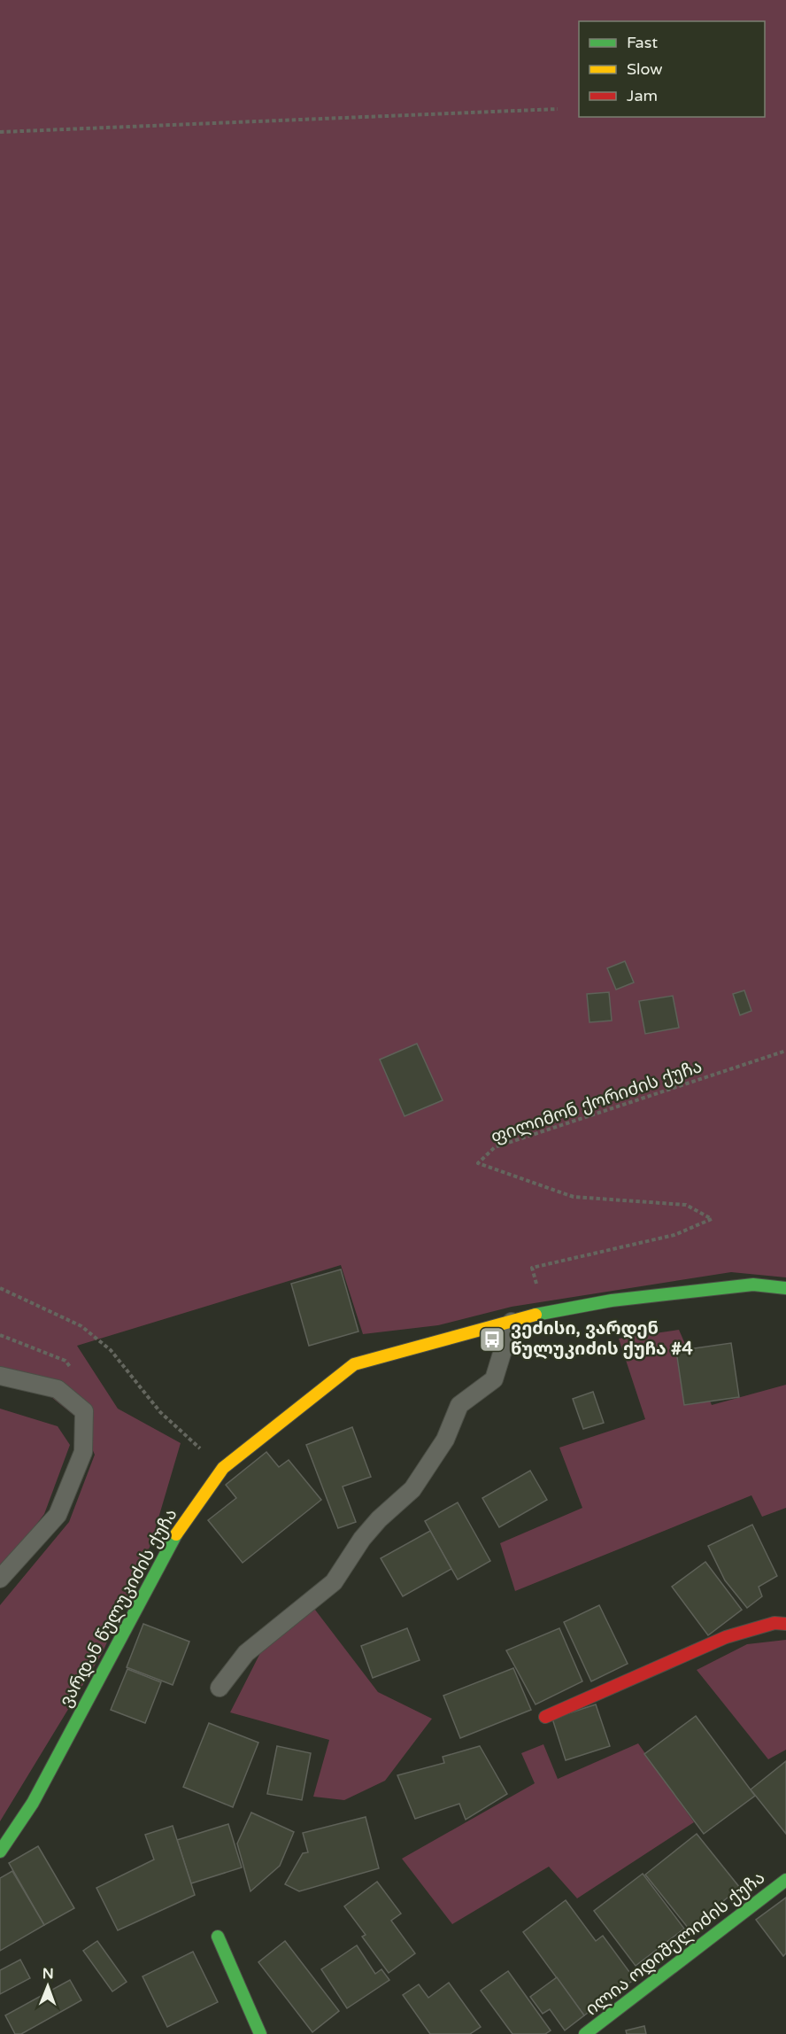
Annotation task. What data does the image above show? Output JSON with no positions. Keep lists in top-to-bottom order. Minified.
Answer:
{"streets":{"street":["ვარდან წულუკიძის ქუჩა","ილია ოდიშელიძის ქუჩა"],"path":["ფილიმონ ქორიძის ქუჩა"]},"crossings":[["ფილიმონ ქორიძის ქუჩა","ვარდან წულუკიძის ქუჩა"]],"places":{"bus stop":["ვეძისი, ვარდენ წულუკიძის ქუჩა #4"]},"legend":["Fast","Slow","Jam"],"north":"top"}
